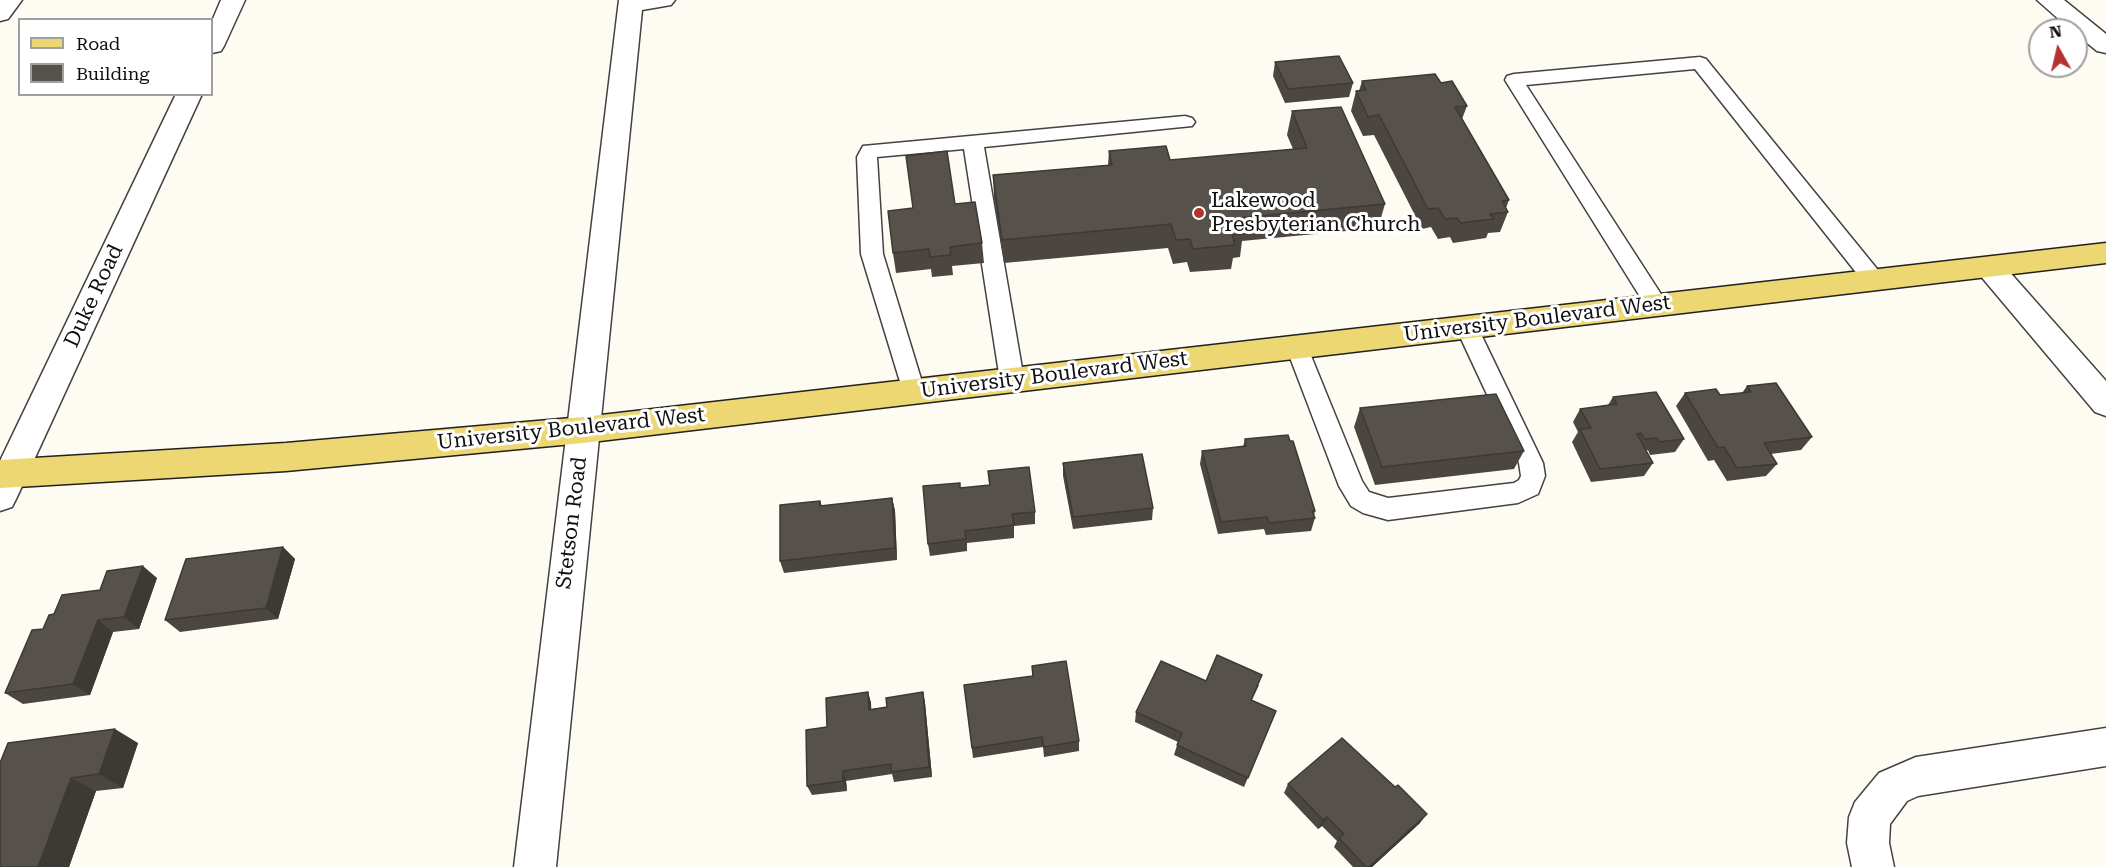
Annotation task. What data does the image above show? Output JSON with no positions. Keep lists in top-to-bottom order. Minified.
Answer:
{"streets":{"main road":["University Boulevard West"],"street":["Duke Road","Stetson Road"]},"crossings":[["Duke Road","University Boulevard West"],["University Boulevard West","Stetson Road"]],"places":["Lakewood Presbyterian Church"],"legend":["Road","Building"],"north":"top"}
